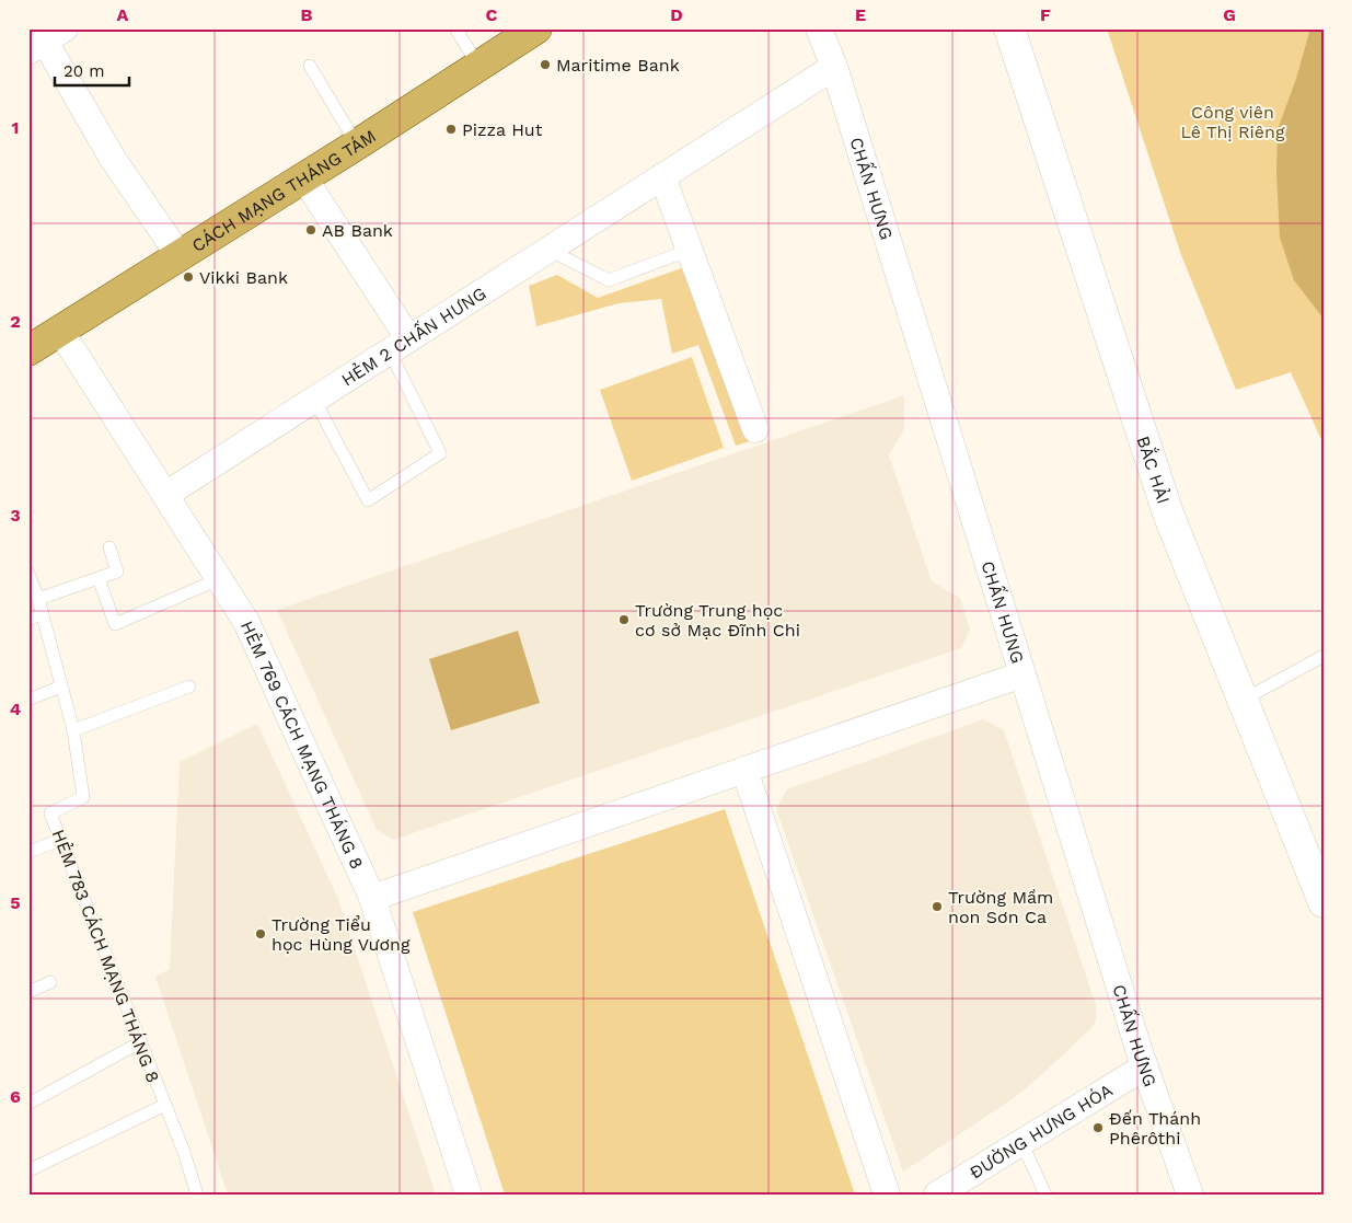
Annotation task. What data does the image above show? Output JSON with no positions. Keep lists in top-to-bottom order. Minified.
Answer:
{"streets":{"main road":["CÁCH MẠNG THÁNG TÁM"],"street":["CHẤN HƯNG","HẺM 2 CHẤN HƯNG","BẮC HẢI","HẺM 769 CÁCH MẠNG THÁNG 8","ĐƯỜNG HƯNG HÓA"],"lane":["HẺM 783 CÁCH MẠNG THÁNG 8"]},"crossings":[["CHẤN HƯNG","HẺM 2 CHẤN HƯNG"],["CHẤN HƯNG","ĐƯỜNG HƯNG HÓA"],["CÁCH MẠNG THÁNG TÁM","HẺM 769 CÁCH MẠNG THÁNG 8"],["HẺM 2 CHẤN HƯNG","HẺM 769 CÁCH MẠNG THÁNG 8"]],"parks":["Công viên Lê Thị Riêng"],"places":["Maritime Bank","Pizza Hut","AB Bank","Vikki Bank","Trường Trung học cơ sở Mạc Đĩnh Chi","Trường Mầm non Sơn Ca","Trường Tiểu học Hùng Vương","Đến Thánh Phêrôthi"],"scale_bar":"20 m","grid":{"columns":["A","B","C","D","E","F","G"],"rows":["1","2","3","4","5","6"]}}
